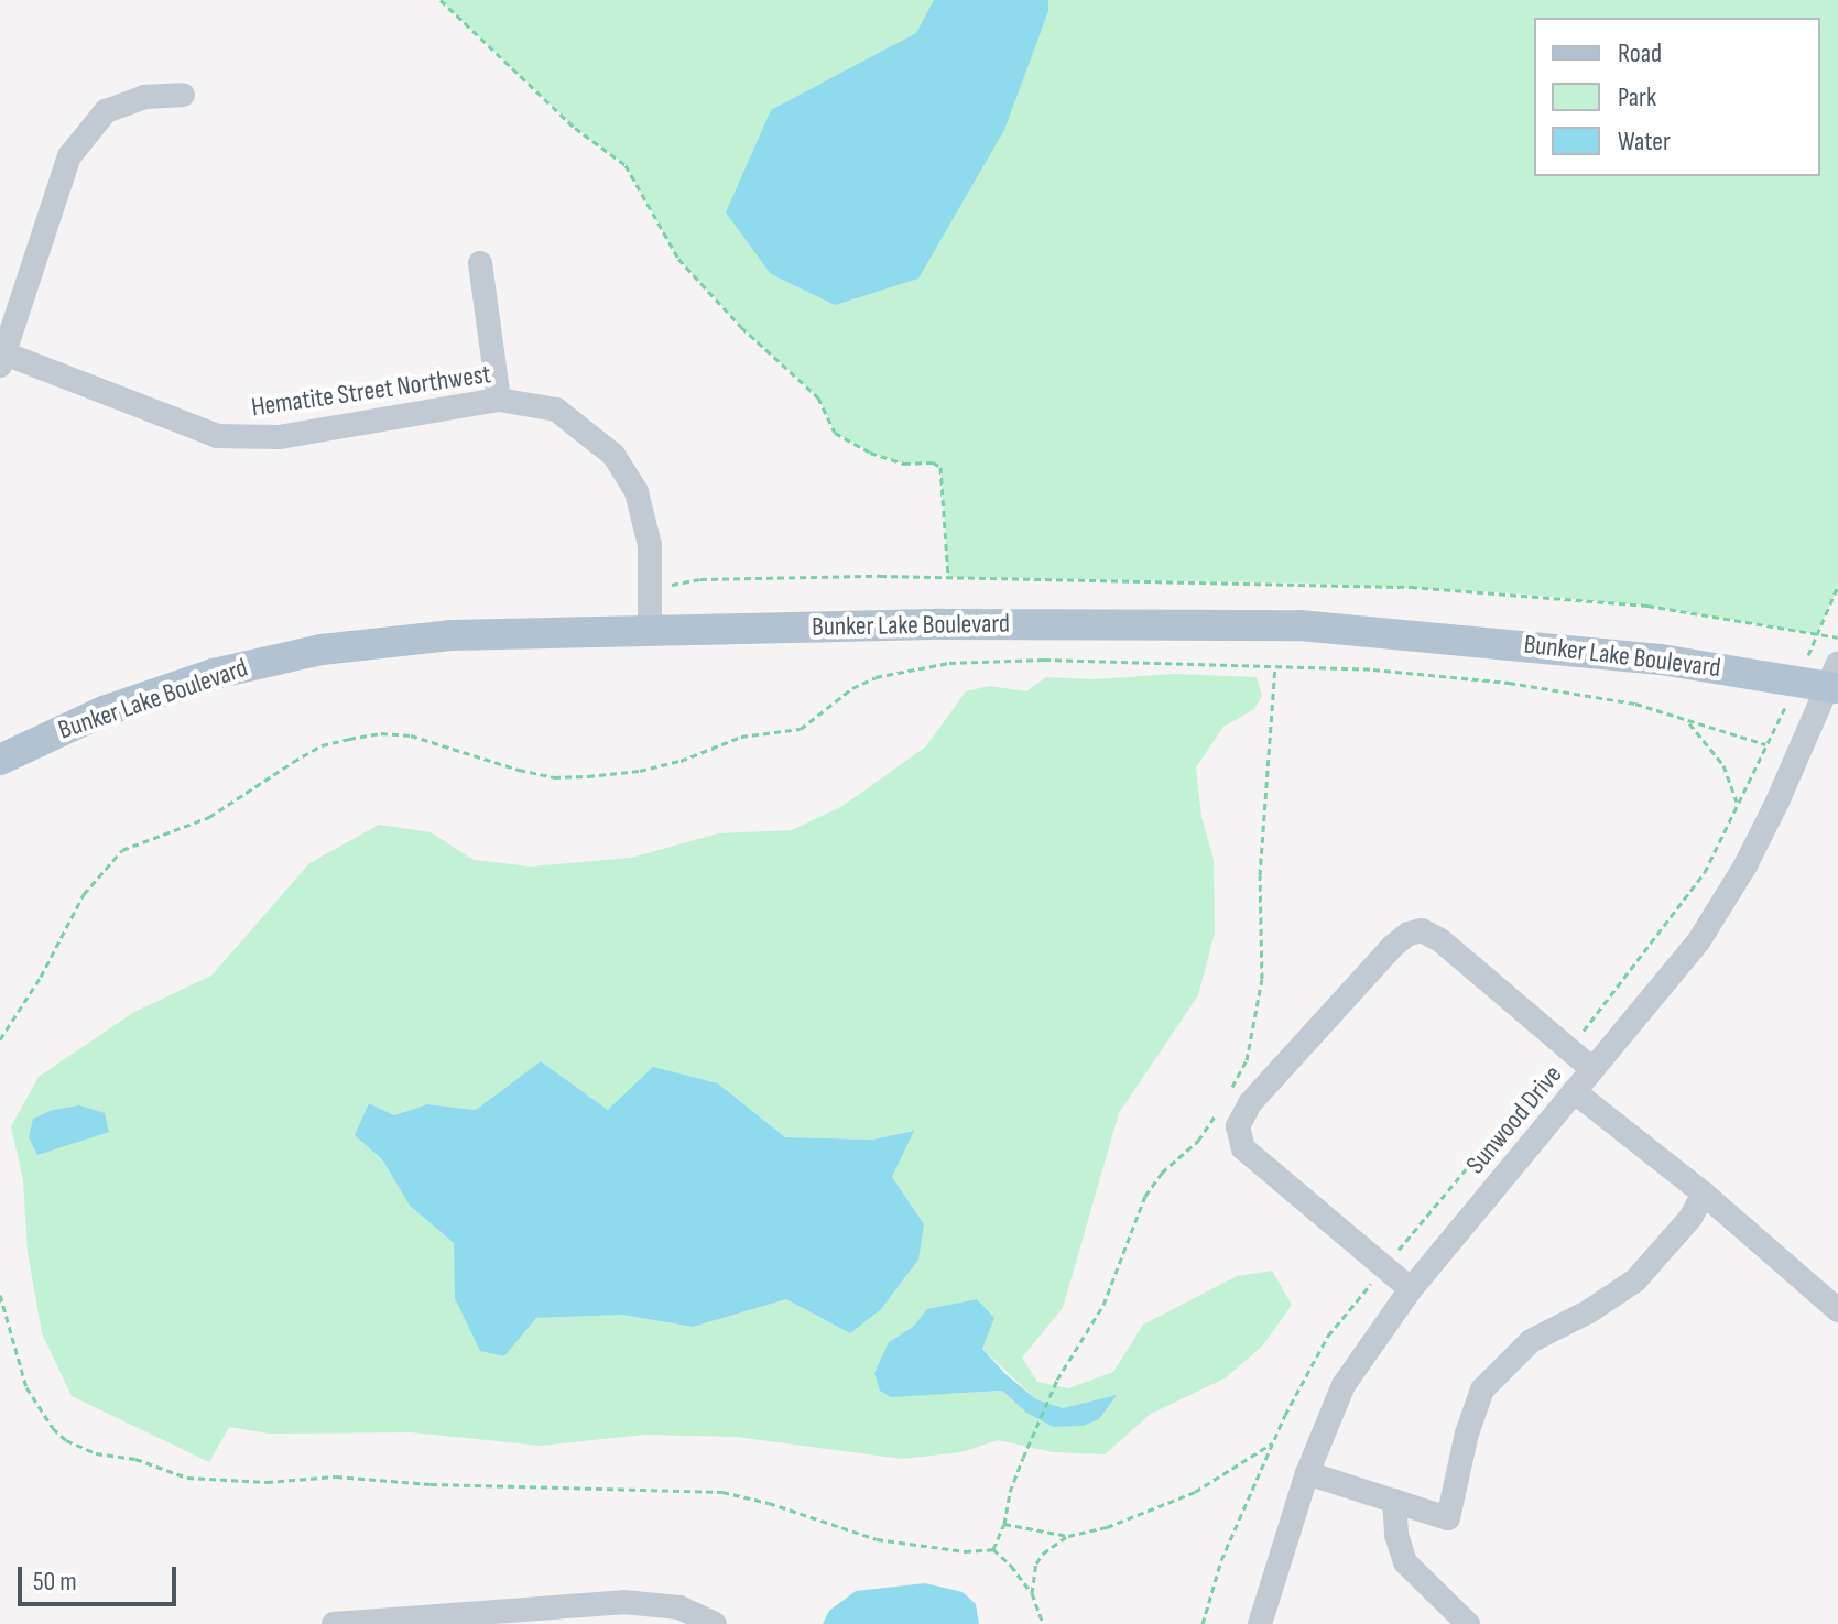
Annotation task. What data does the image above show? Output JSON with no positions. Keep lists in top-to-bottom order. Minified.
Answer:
{"streets":{"main road":["Bunker Lake Boulevard"],"street":["Hematite Street Northwest","Sunwood Drive"]},"crossings":[["Hematite Street Northwest","Bunker Lake Boulevard"],["Bunker Lake Boulevard","Sunwood Drive"]],"legend":["Road","Park","Water"],"scale_bar":"50 m"}
